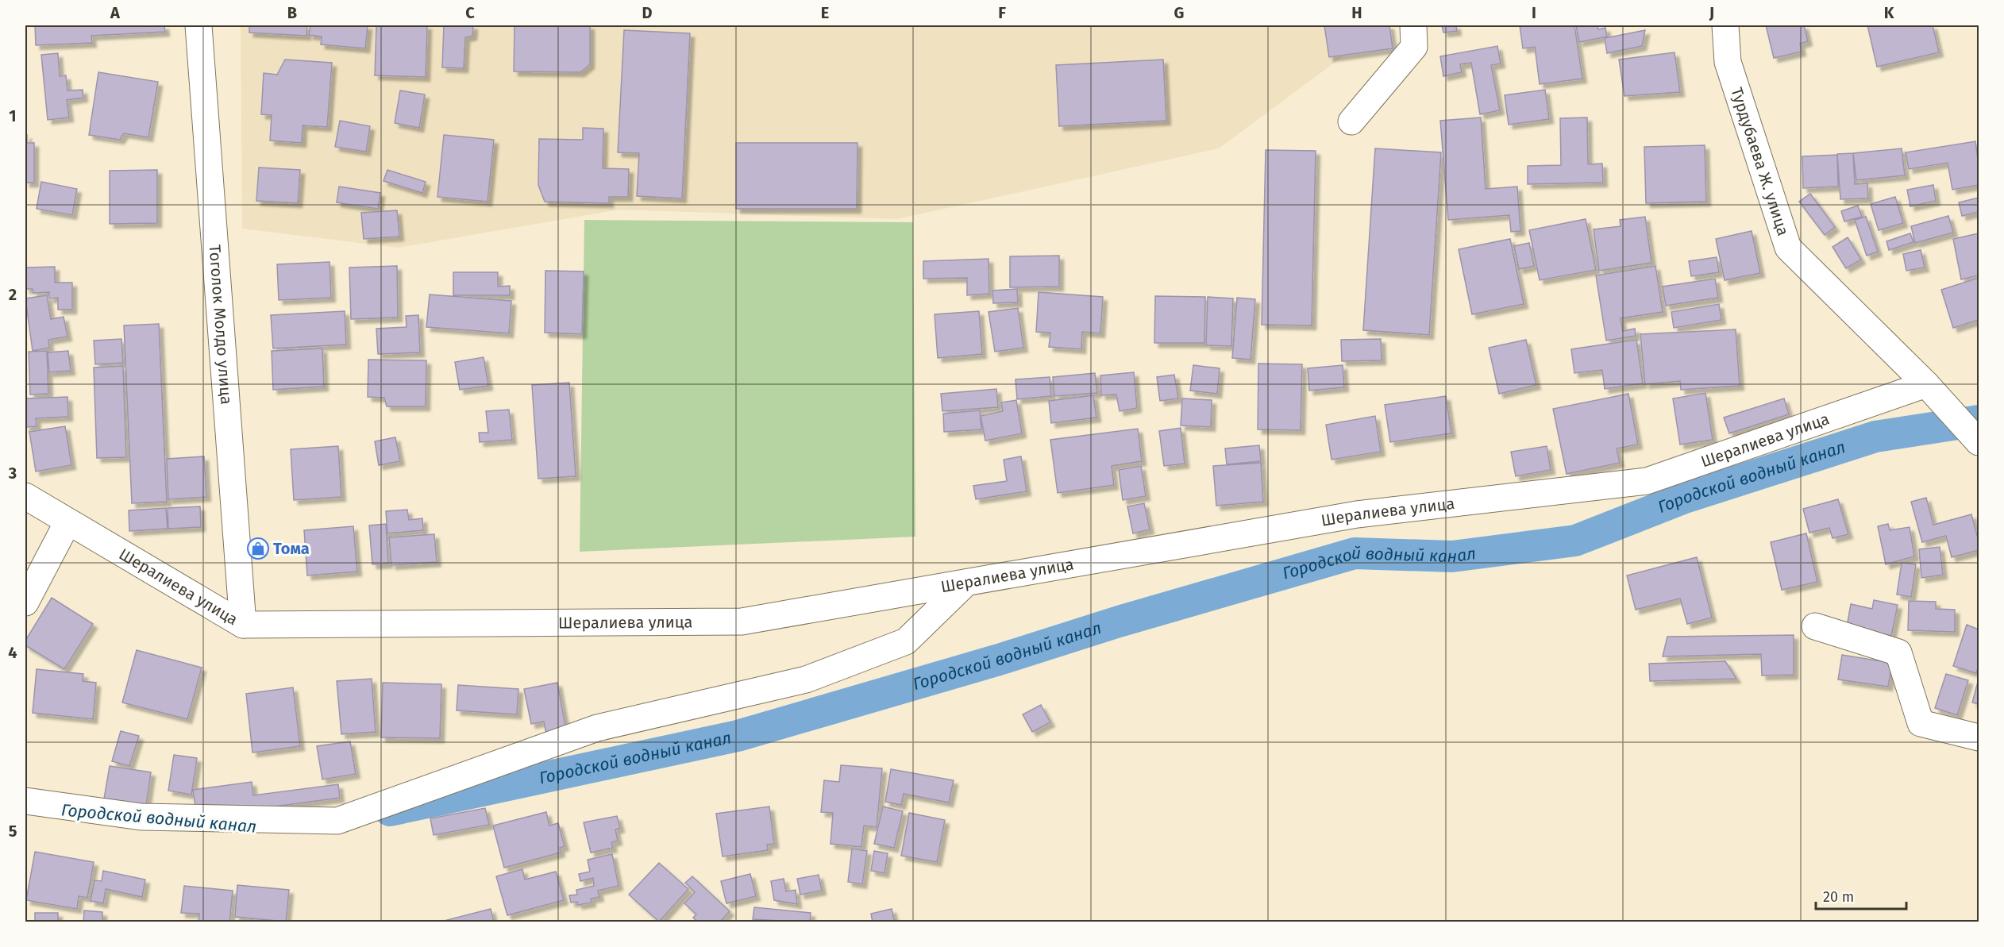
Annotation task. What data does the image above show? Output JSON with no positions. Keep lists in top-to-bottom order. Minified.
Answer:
{"streets":{"street":["Турдубаева Ж. улица","Тоголок Молдо улица","Шералиева улица"]},"crossings":[["Турдубаева Ж. улица","Шералиева улица"],["Тоголок Молдо улица","Шералиева улица"]],"water":["Городской водный канал"],"places":{"shop":["Тома"]},"scale_bar":"20 m","grid":{"columns":["A","B","C","D","E","F","G","H","I","J","K"],"rows":["1","2","3","4","5"]}}
